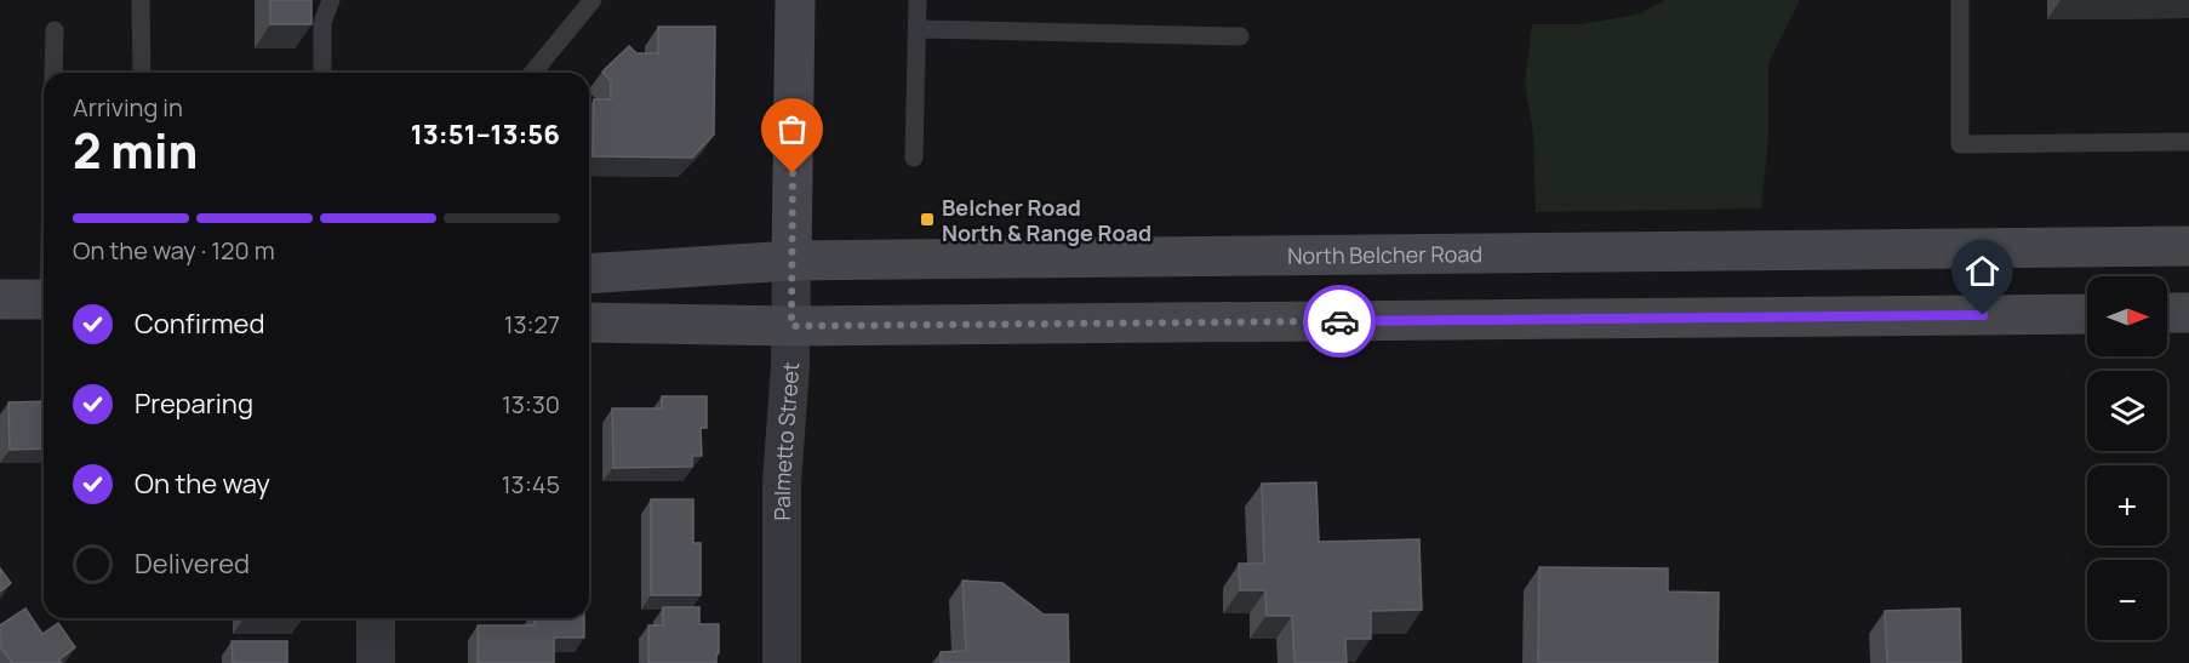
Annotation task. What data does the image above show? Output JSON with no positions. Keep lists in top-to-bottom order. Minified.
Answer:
{"streets":{"main road":["North Belcher Road","Palmetto Street"]},"crossings":[["North Belcher Road","Palmetto Street"]],"places":{"transit":["Belcher Road North & Range Road"]},"north":"right","page":{"heading":["2 min","Arriving in","13:51–13:56"],"bar":"On the way · 120 m","map_buttons":["+","−"],"list":[["Confirmed","13:27"],["Preparing","13:30"],["On the way","13:45"],"Delivered"]}}
